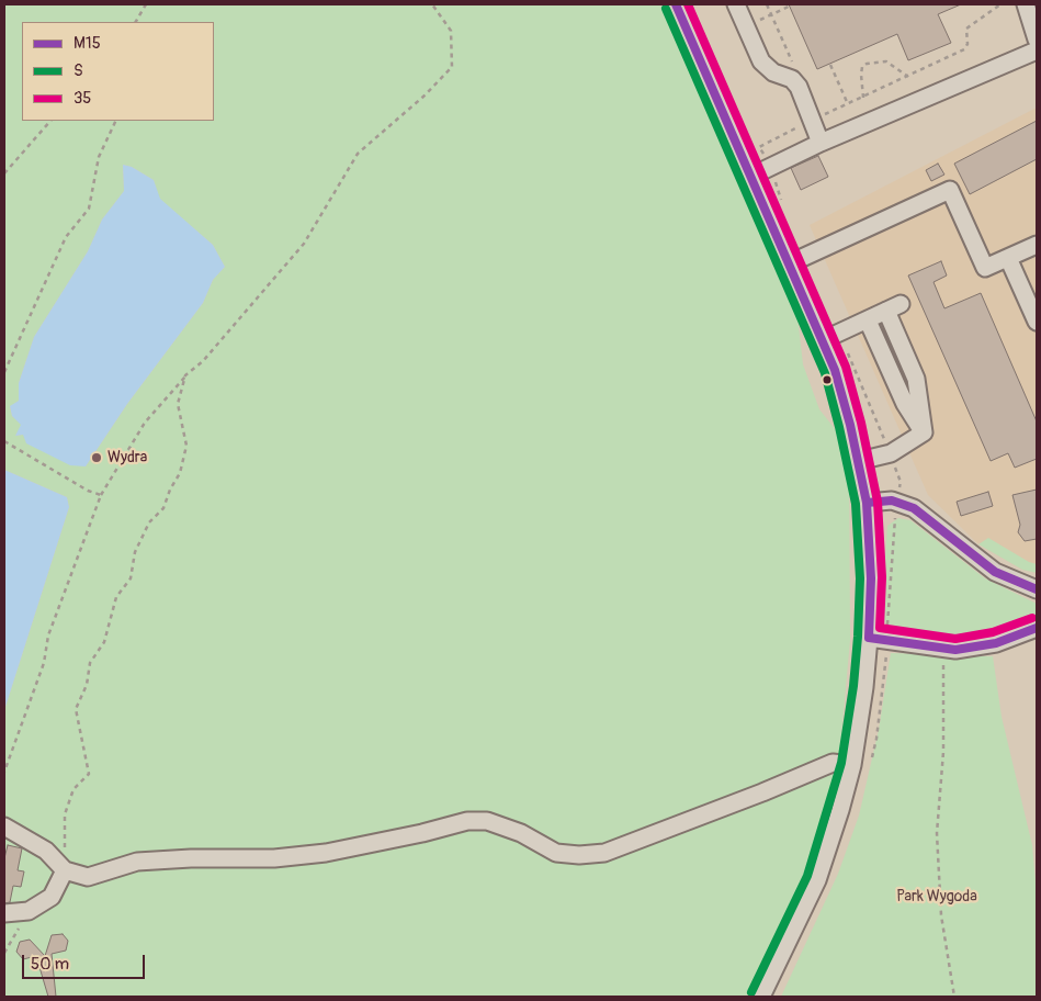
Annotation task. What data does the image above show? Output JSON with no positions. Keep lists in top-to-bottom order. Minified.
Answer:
{"parks":["Park Wygoda"],"places":["Wydra"],"lines":["transit line M15","transit line 35","transit line S"],"legend":["M15","S","35"],"scale_bar":"50 m"}
